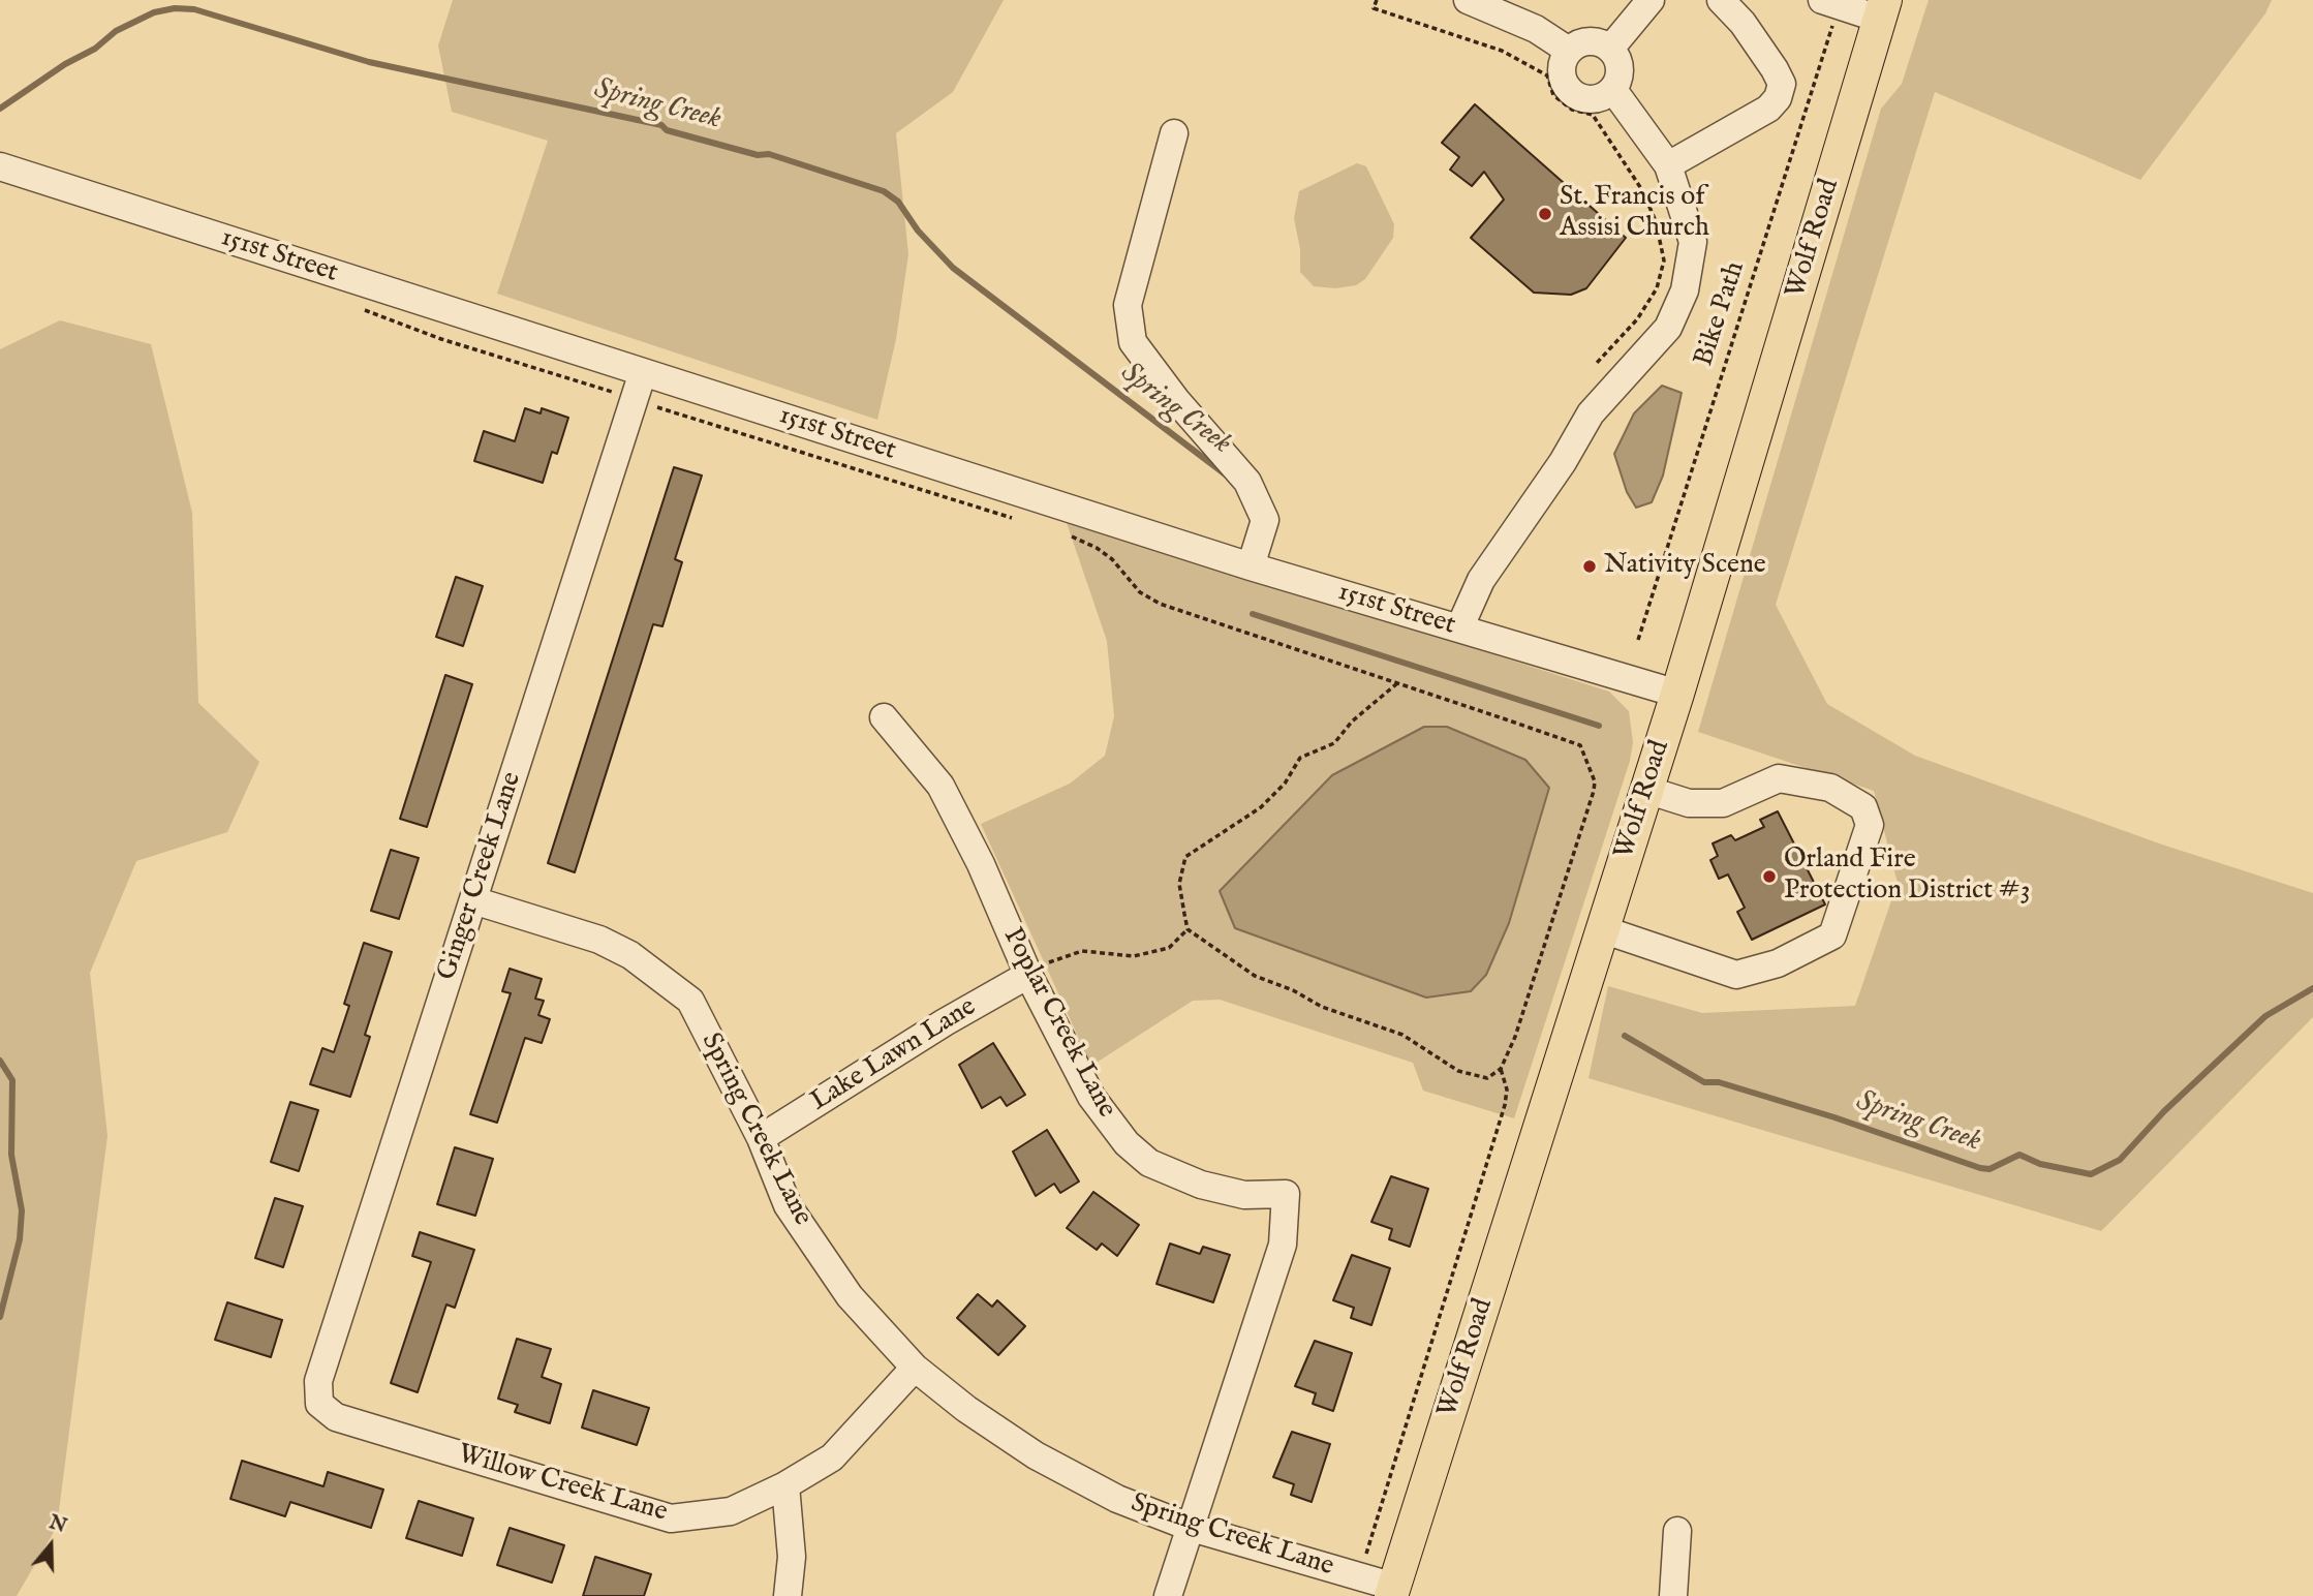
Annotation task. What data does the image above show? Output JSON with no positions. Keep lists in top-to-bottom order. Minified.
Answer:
{"streets":{"main road":["Wolf Road"],"street":["151st Street","Ginger Creek Lane","Poplar Creek Lane","Lake Lawn Lane","Spring Creek Lane","Willow Creek Lane"],"path":["Bike Path"]},"crossings":[["Wolf Road","151st Street"],["Wolf Road","Spring Creek Lane"],["151st Street","Ginger Creek Lane"],["Ginger Creek Lane","Spring Creek Lane"],["Ginger Creek Lane","Willow Creek Lane"],["Poplar Creek Lane","Lake Lawn Lane"],["Poplar Creek Lane","Spring Creek Lane"],["Lake Lawn Lane","Spring Creek Lane"],["Spring Creek Lane","Willow Creek Lane"]],"water":["Spring Creek"],"places":["St. Francis of Assisi Church","Nativity Scene","Orland Fire Protection District #3"],"north":"top"}
